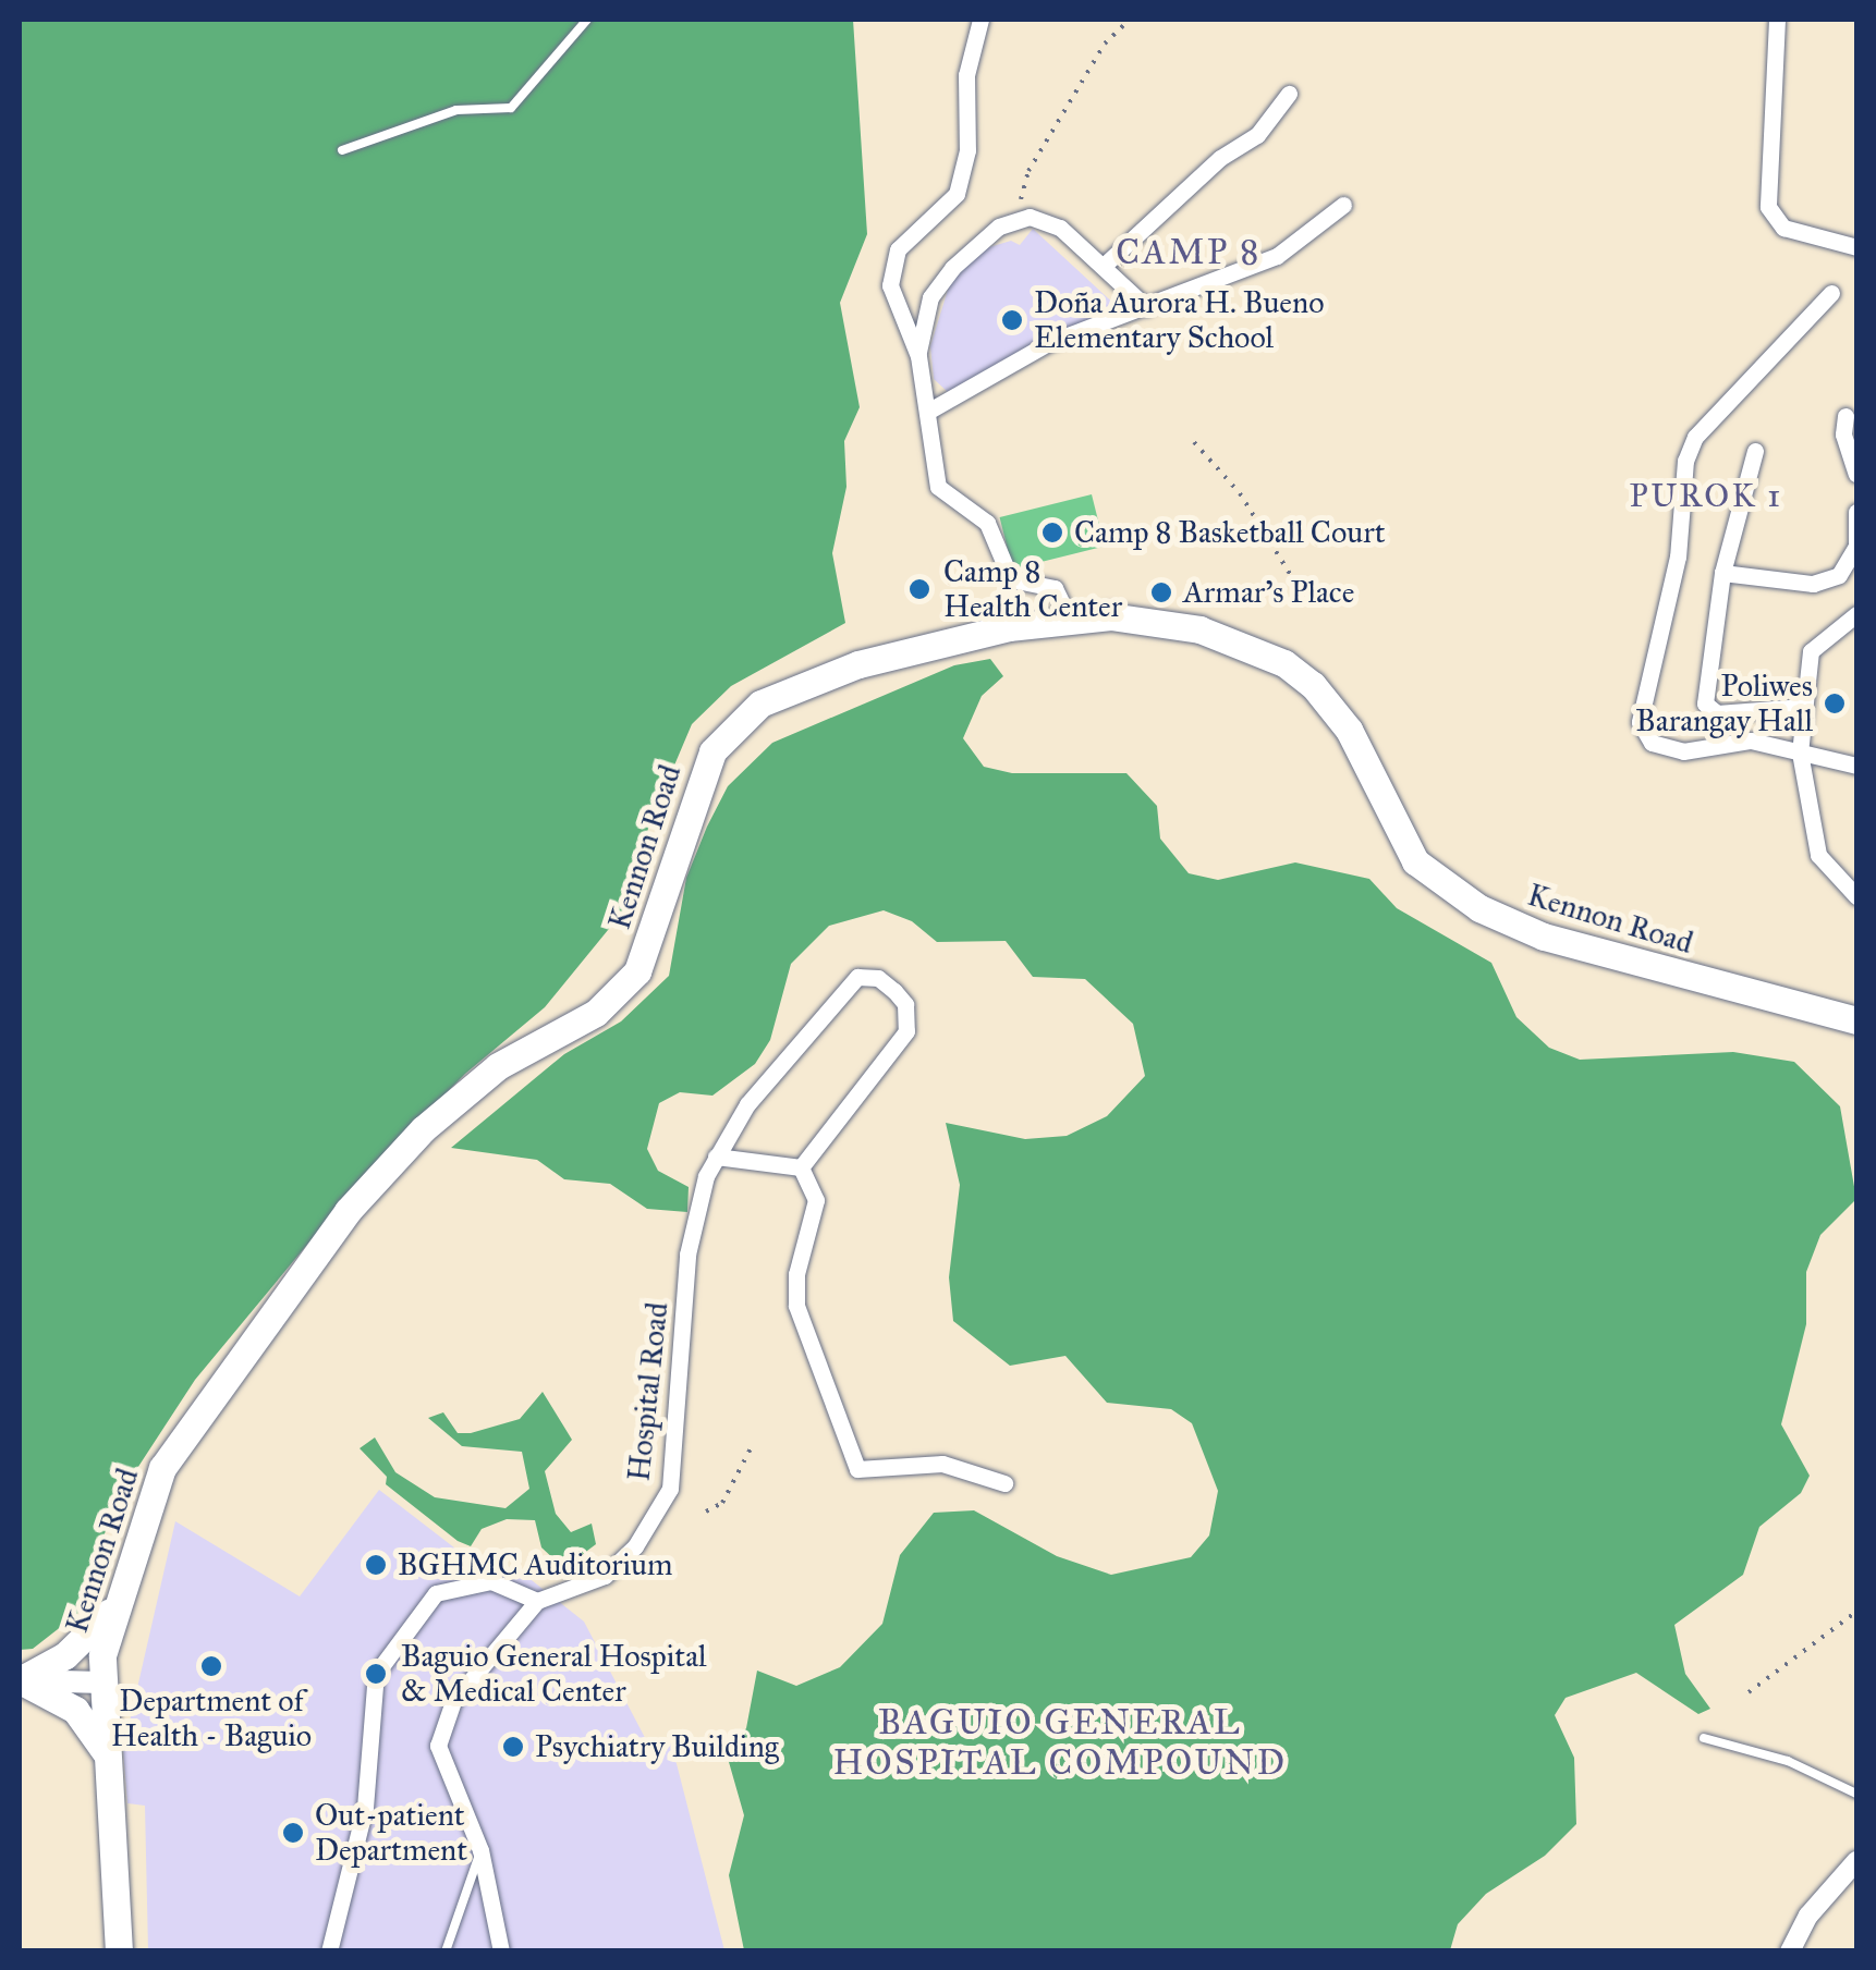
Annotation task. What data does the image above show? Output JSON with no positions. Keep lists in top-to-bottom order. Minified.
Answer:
{"streets":{"highway":["Kennon Road"],"street":["Hospital Road"]},"districts":["CAMP 8","PUROK 1","BAGUIO GENERAL HOSPITAL COMPOUND"],"places":["Doña Aurora H. Bueno Elementary School","Camp 8 Basketball Court","Camp 8 Health Center","Armar's Place","Poliwes Barangay Hall","BGHMC Auditorium","Department of Health - Baguio","Baguio General Hospital & Medical Center","Psychiatry Building","Out-patient Department"]}
